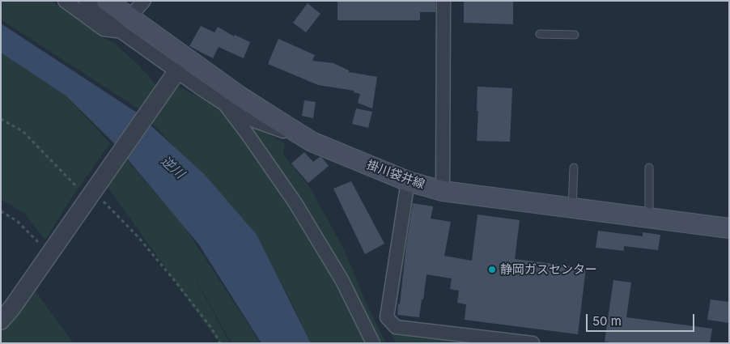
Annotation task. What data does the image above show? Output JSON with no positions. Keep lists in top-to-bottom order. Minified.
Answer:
{"streets":{"main road":["掛川袋井線"]},"water":["逆川"],"places":["静岡ガスセンター"],"scale_bar":"50 m"}
